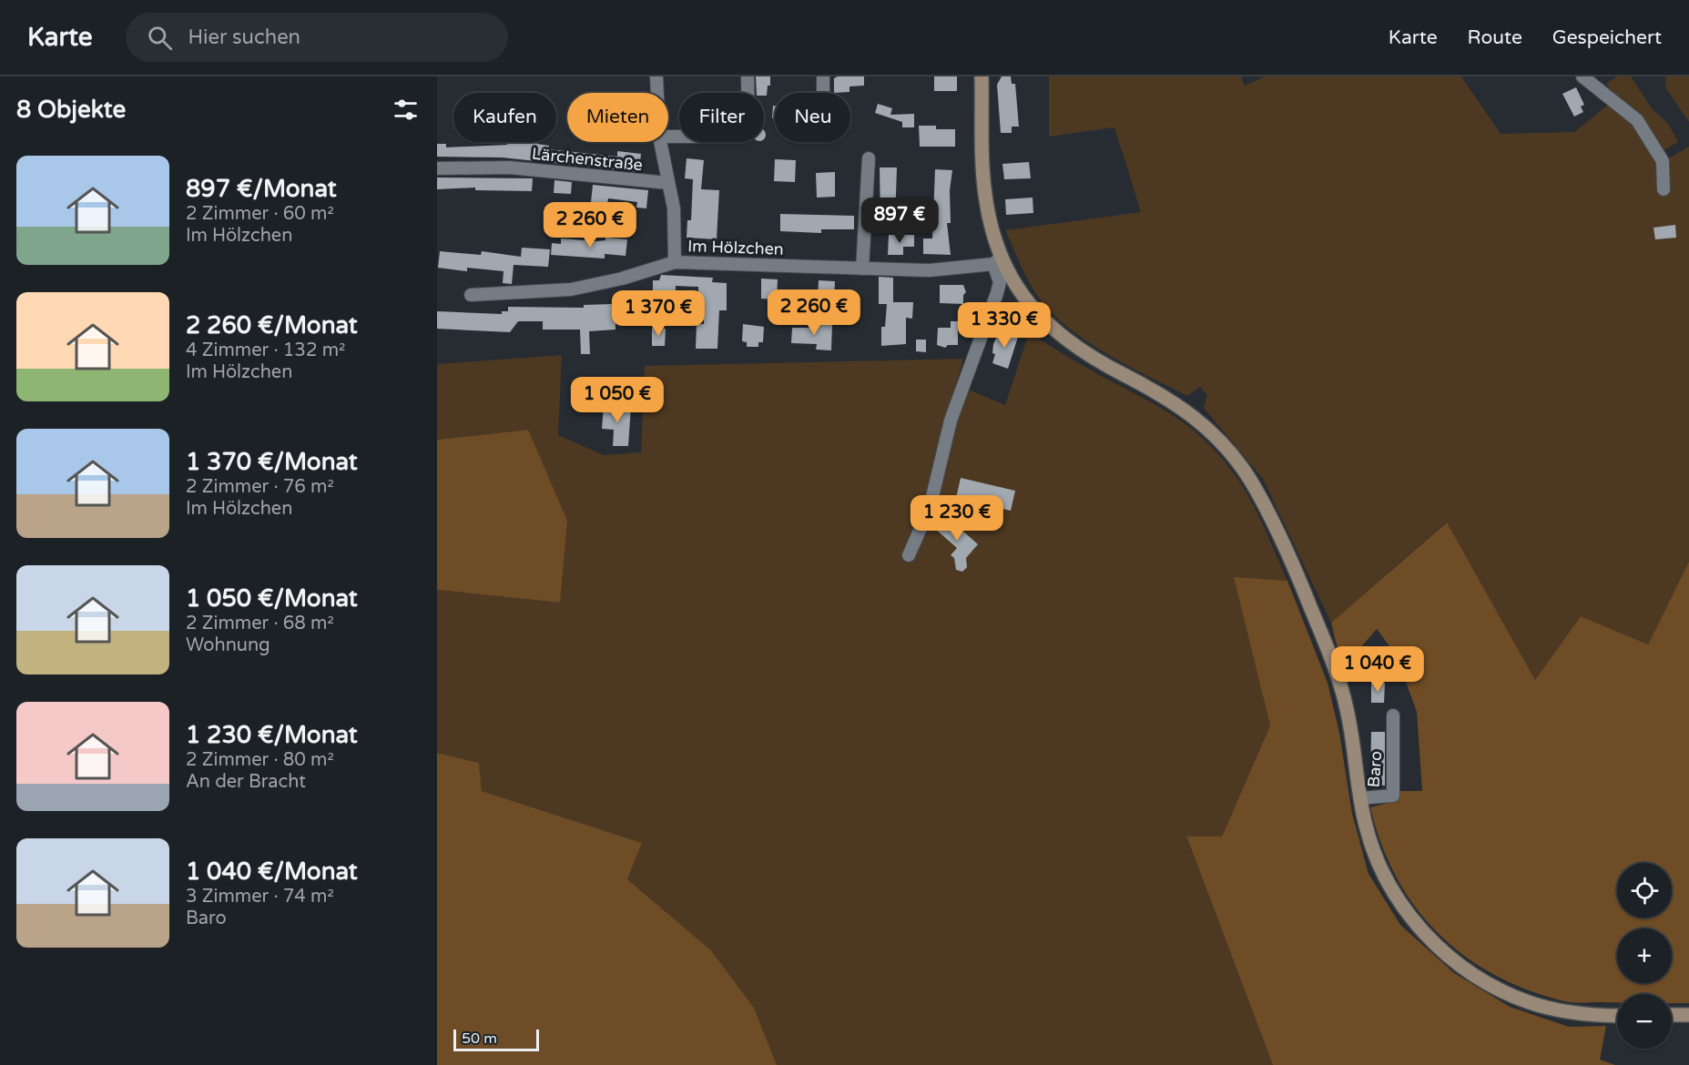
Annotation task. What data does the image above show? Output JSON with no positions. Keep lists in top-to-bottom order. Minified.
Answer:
{"streets":{"street":["Lärchenstraße","Im Hölzchen","Baro"]},"scale_bar":"50 m","page":{"header":"Karte","search":"Hier suchen","nav":["Karte","Route","Gespeichert"],"heading":"8 Objekte","chip":["Kaufen","Mieten","Filter","Neu"],"list":[{"name":"897 €/Monat","note":"2 Zimmer · 60 m² · Im Hölzchen"},{"name":"2 260 €/Monat","note":"4 Zimmer · 132 m² · Im Hölzchen"},{"name":"1 370 €/Monat","note":"2 Zimmer · 76 m² · Im Hölzchen"},{"name":"1 050 €/Monat","note":"2 Zimmer · 68 m² · Wohnung"},{"name":"1 230 €/Monat","note":"2 Zimmer · 80 m² · An der Bracht"},{"name":"1 040 €/Monat","note":"3 Zimmer · 74 m² · Baro"}],"price":["897 €","2 260 €","2 260 €","1 370 €","1 330 €","1 050 €","1 230 €","1 040 €"],"map_buttons":["+","−"],"scale":"50 m"}}
